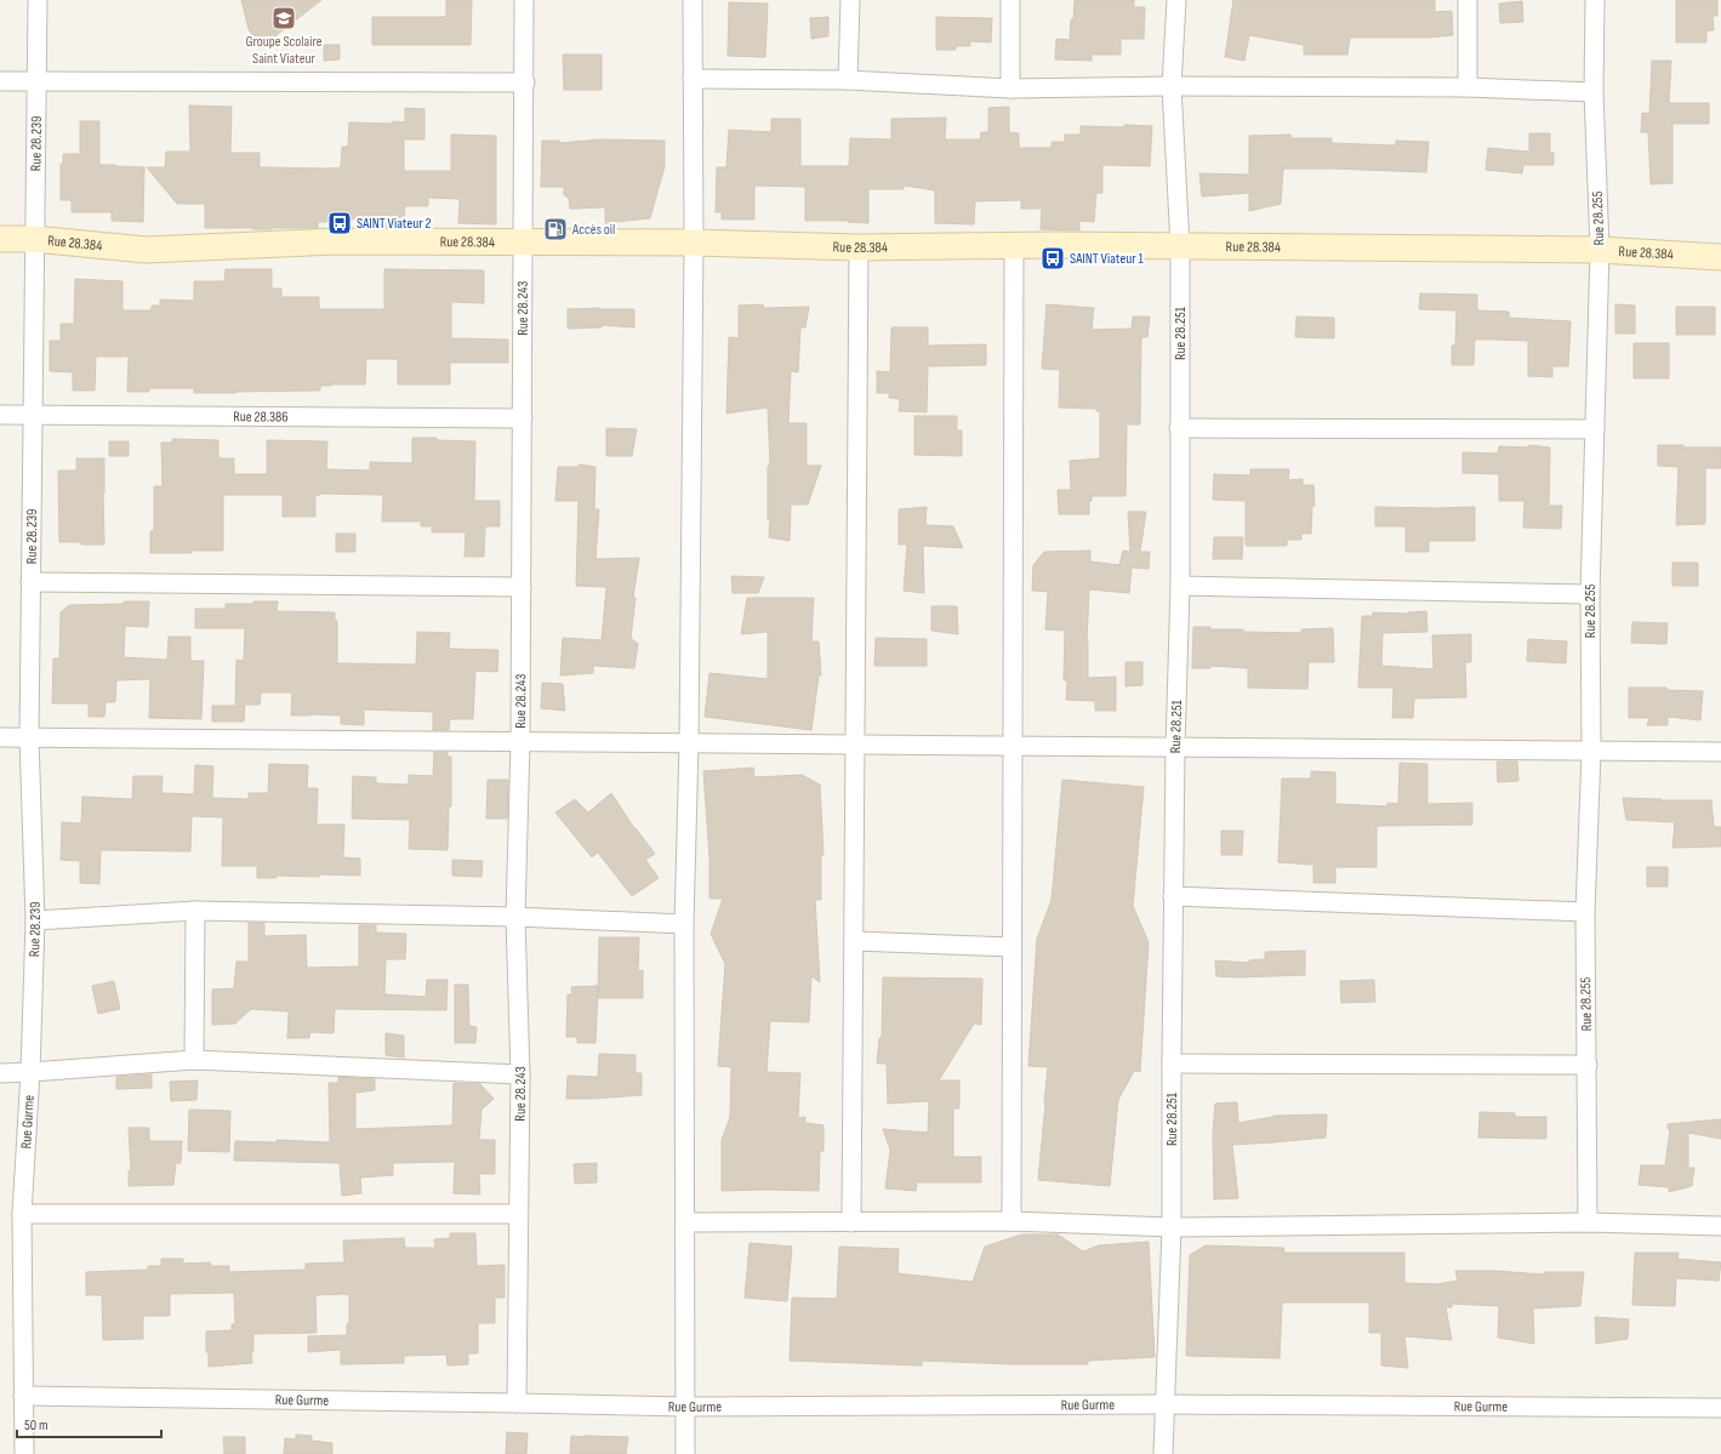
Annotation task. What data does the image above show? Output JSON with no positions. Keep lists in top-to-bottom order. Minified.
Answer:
{"streets":{"street":["Rue 28.239","Rue 28.255","Rue 28.384","Rue 28.243","Rue 28.251","Rue 28.386","Rue Gurme"]},"crossings":[["Rue 28.239","Rue 28.384"],["Rue 28.239","Rue 28.386"],["Rue 28.239","Rue Gurme"],["Rue 28.255","Rue 28.384"],["Rue 28.384","Rue 28.243"],["Rue 28.384","Rue 28.251"],["Rue 28.243","Rue 28.386"],["Rue 28.243","Rue Gurme"],["Rue 28.251","Rue Gurme"]],"places":{"school or university":["Groupe Scolaire Saint Viateur"],"bus stop":["SAINT Viateur 2","SAINT Viateur 1"],"fuel station":["Accès oil"]},"scale_bar":"50 m"}
